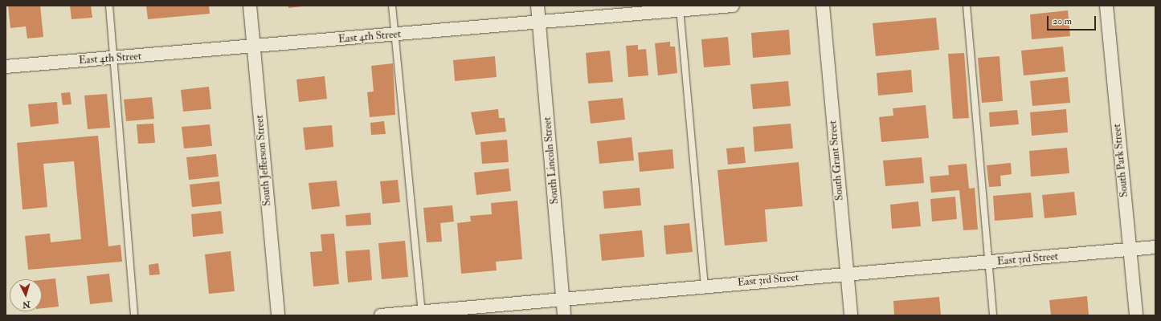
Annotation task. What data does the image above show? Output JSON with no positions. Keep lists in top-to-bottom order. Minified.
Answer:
{"streets":{"street":["East 4th Street","South Jefferson Street","South Lincoln Street","South Grant Street","South Park Street","East 3rd Street"]},"crossings":[["East 4th Street","South Jefferson Street"],["East 4th Street","South Lincoln Street"],["South Lincoln Street","East 3rd Street"],["South Grant Street","East 3rd Street"],["South Park Street","East 3rd Street"]],"scale_bar":"20 m","north":"bottom"}
